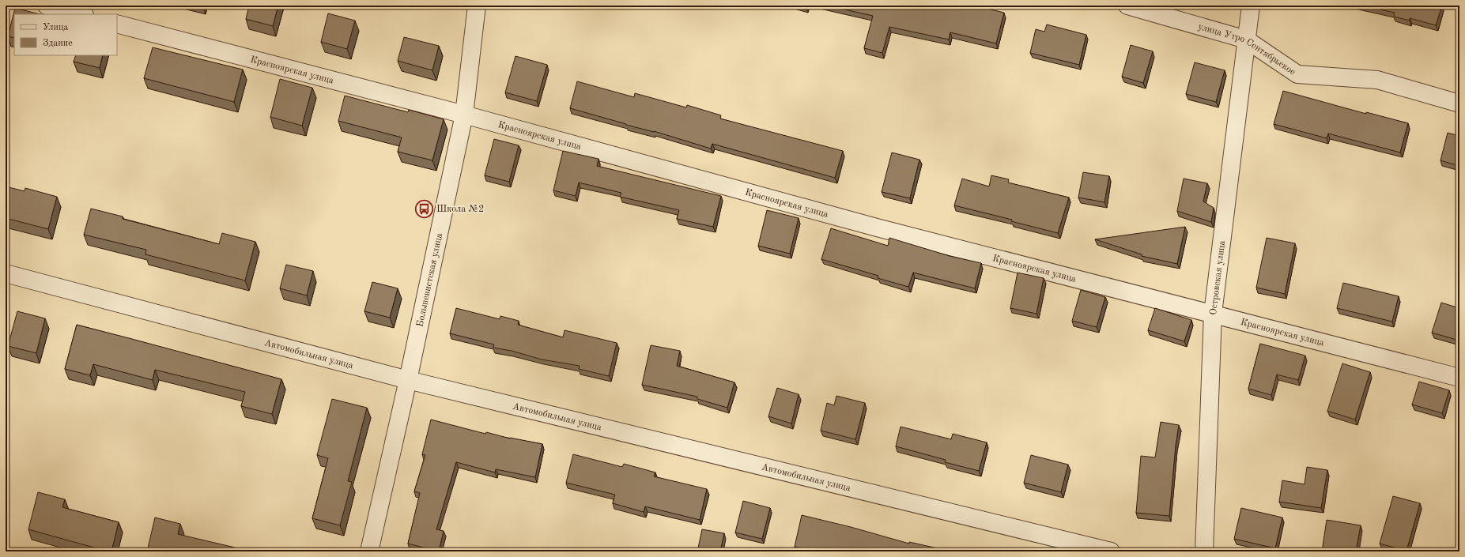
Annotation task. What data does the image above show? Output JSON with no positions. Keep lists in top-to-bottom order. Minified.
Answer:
{"streets":{"street":["улица Утро Сентябрьское","Красноярская улица","Островская улица","Большевистская улица","Автомобильная улица"]},"crossings":[["улица Утро Сентябрьское","Островская улица"],["Красноярская улица","Островская улица"],["Красноярская улица","Большевистская улица"],["Большевистская улица","Автомобильная улица"]],"places":{"bus stop":["Школа №2"]},"legend":["Улица","Здание"]}
